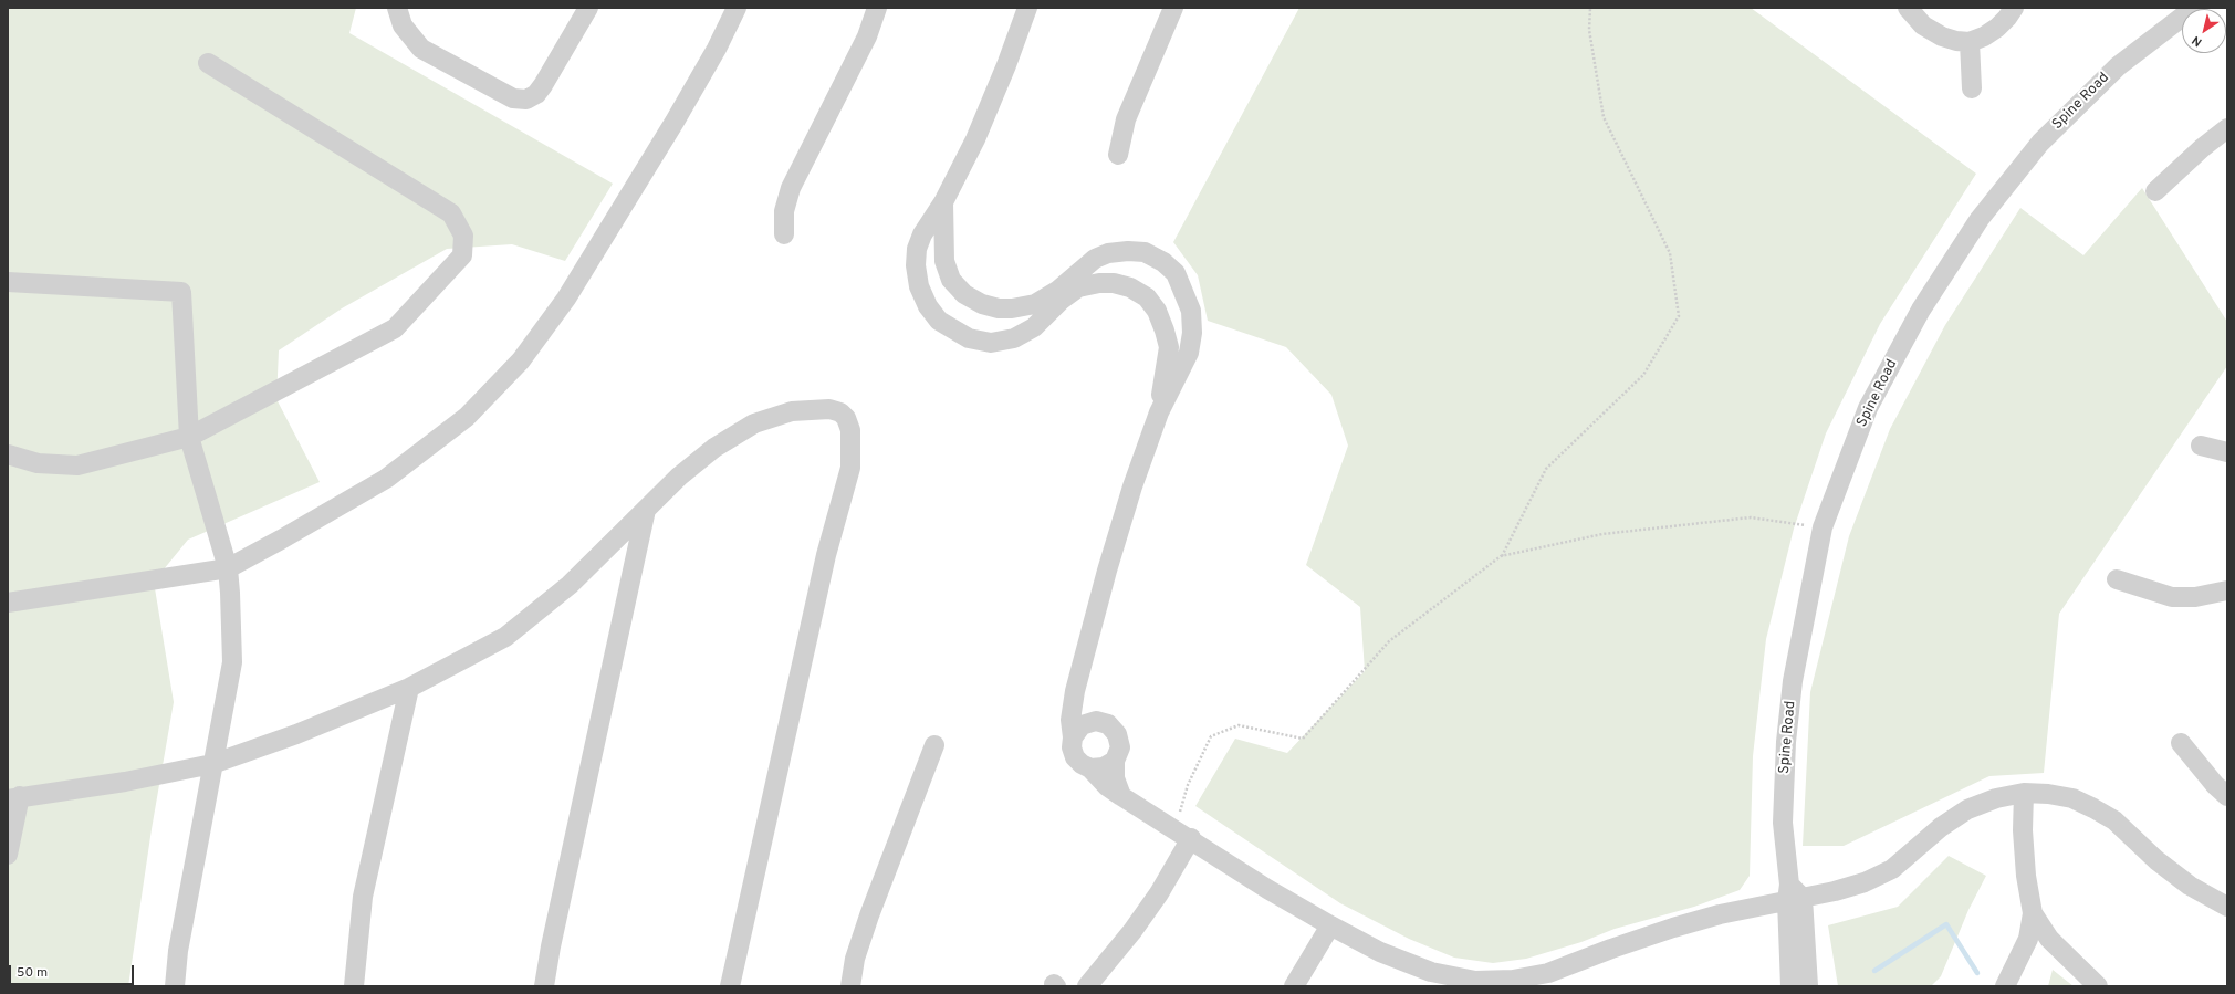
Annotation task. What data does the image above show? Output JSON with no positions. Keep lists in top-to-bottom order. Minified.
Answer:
{"streets":{"street":["Spine Road"]},"scale_bar":"50 m","north":"bottom left"}
